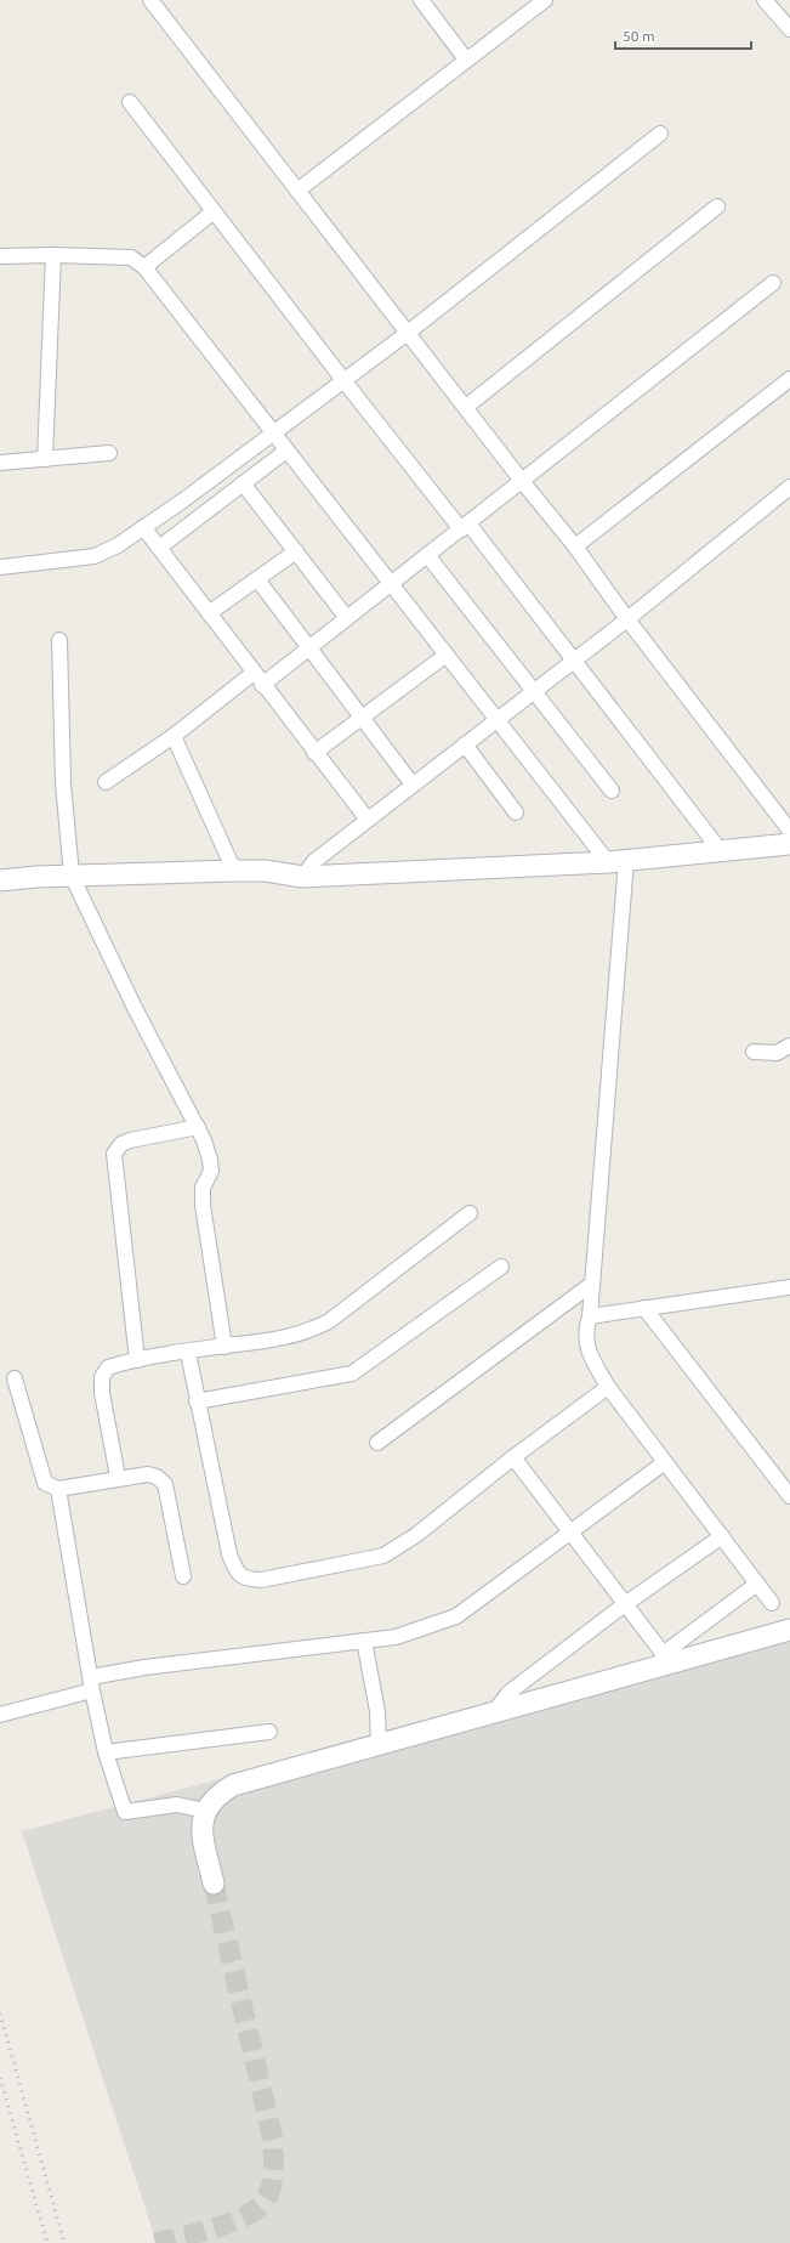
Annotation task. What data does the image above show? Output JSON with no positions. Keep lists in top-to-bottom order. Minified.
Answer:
{"scale_bar":"50 m"}
